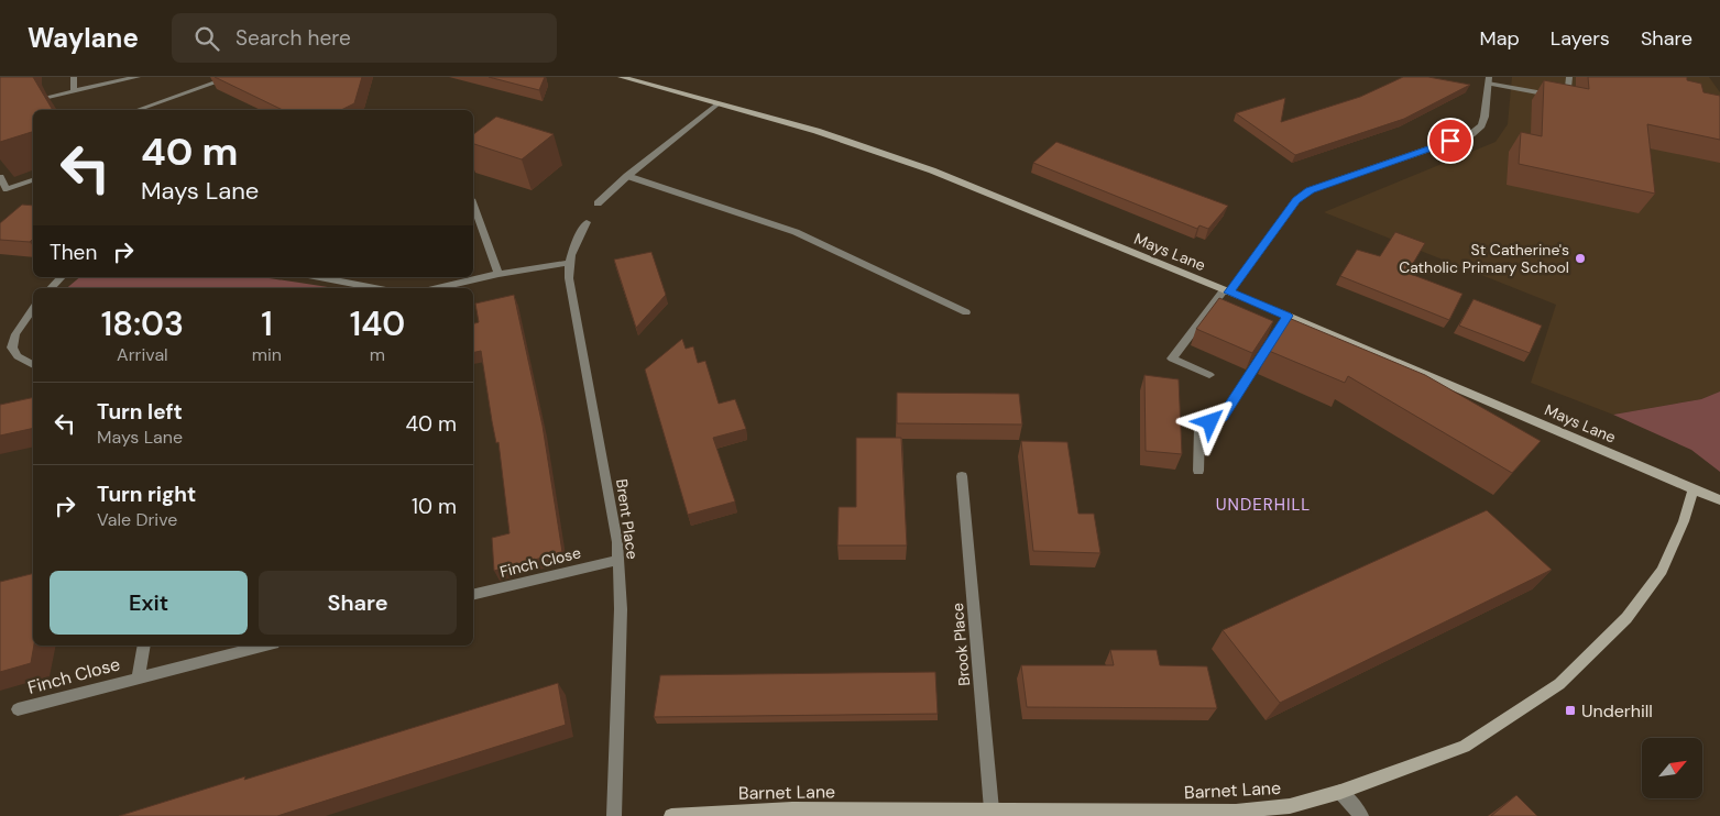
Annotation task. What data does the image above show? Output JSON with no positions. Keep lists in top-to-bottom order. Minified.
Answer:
{"streets":{"street":["Mays Lane","Brent Place","Finch Close","Brook Place","Barnet Lane"]},"crossings":[["Mays Lane","Barnet Lane"],["Brent Place","Finch Close"],["Brook Place","Barnet Lane"]],"districts":["UNDERHILL"],"places":{"other":["St Catherine's Catholic Primary School"],"transit":["Underhill"]},"north":"top right","page":{"header":"Waylane","search":"Search here","nav":["Map","Layers","Share"],"turn":["40 m","Mays Lane"],"then":"Then","eta":["18:03","Arrival","1","min","140","m"],"list":[{"name":"Turn left","note":"Mays Lane","value":"40 m"},{"name":"Turn right","note":"Vale Drive","value":"10 m"}],"buttons":["Exit","Share"]}}
